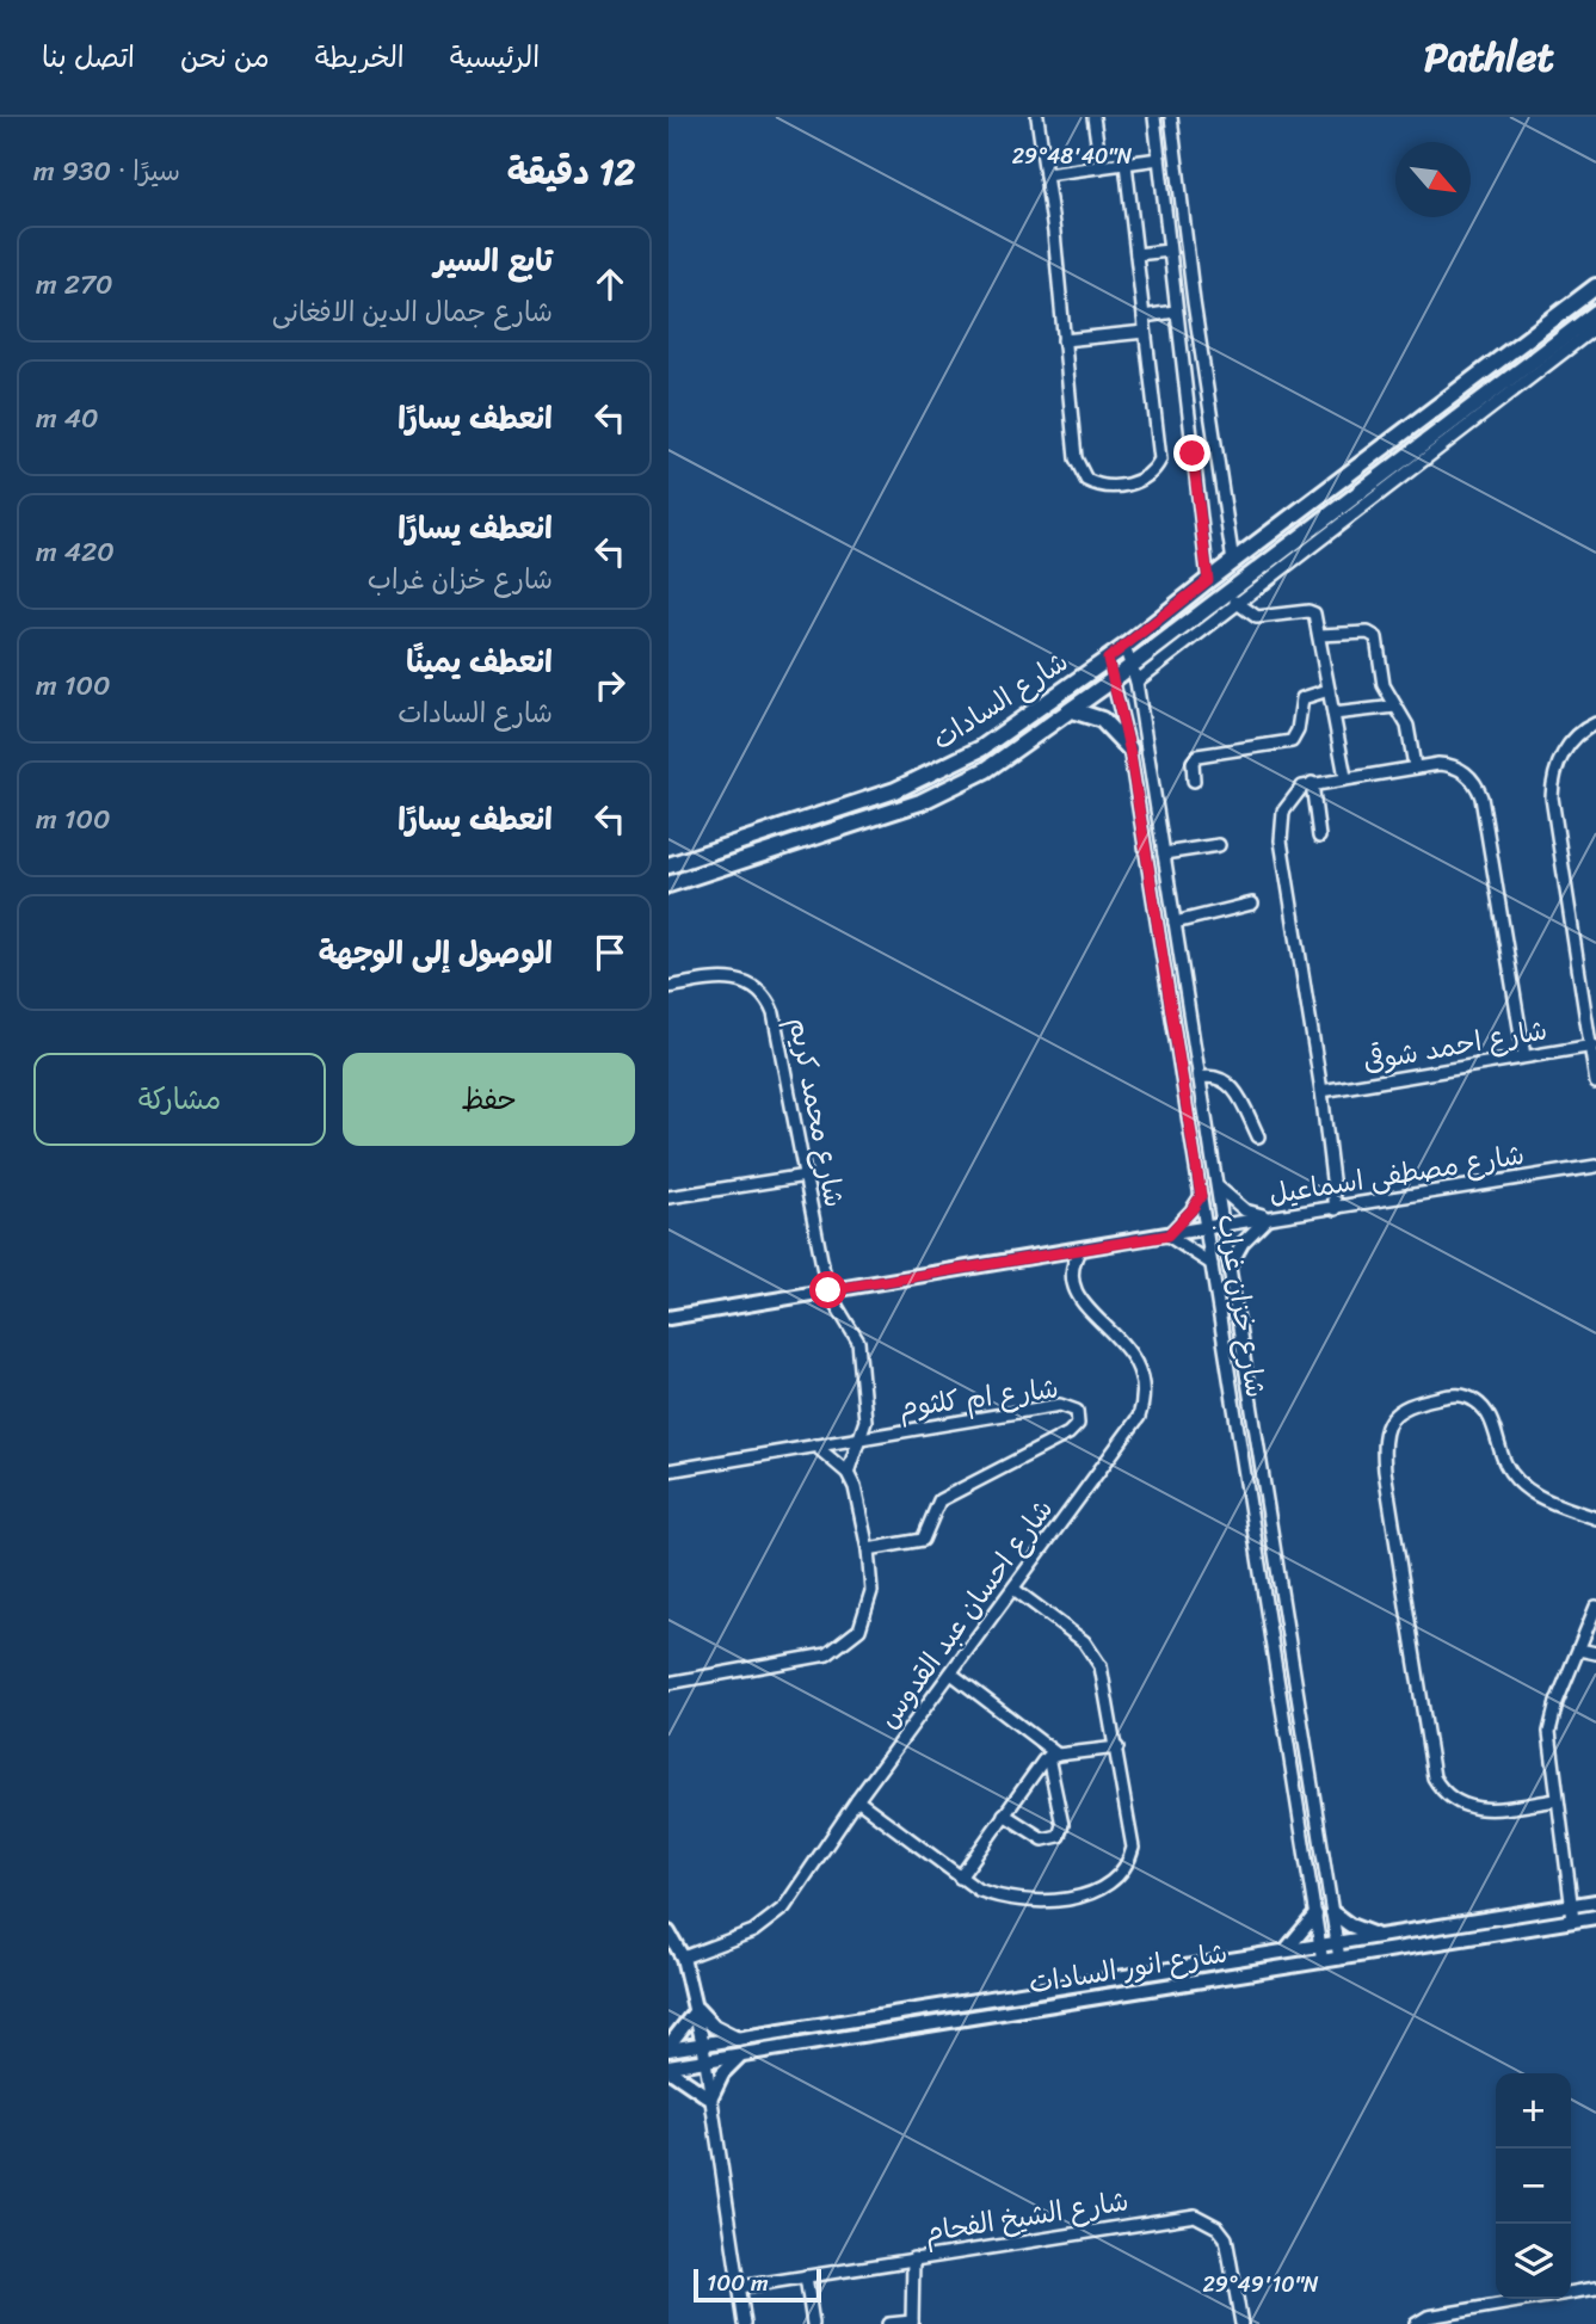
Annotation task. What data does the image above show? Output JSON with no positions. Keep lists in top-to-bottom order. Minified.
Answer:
{"streets":{"main road":["شارع السادات"],"street":["شارع احمد شوقى","شارع محمد كريم","شارع مصطفى اسماعيل","شارع خزان غراب","شارع ام كلثوم","شارع احسان عبد القدوس","شارع انور السادات","شارع الشيخ الفحام"]},"crossings":[["شارع السادات","شارع خزان غراب"],["شارع محمد كريم","شارع ام كلثوم"],["شارع مصطفى اسماعيل","شارع خزان غراب"],["شارع خزان غراب","شارع انور السادات"]],"scale_bar":"100 m","north":"bottom right","page":{"header":"Pathlet","nav":["الرئيسية","الخريطة","من نحن","اتصل بنا"],"heading":["12 دقيقة","سيرًا · 930 m"],"list":[["تابع السير","شارع جمال الدين الافغانى","270 m"],["انعطف يسارًا","40 m"],["انعطف يسارًا","شارع خزان غراب","420 m"],["انعطف يمينًا","شارع السادات","100 m"],["انعطف يسارًا","100 m"],"الوصول إلى الوجهة"],"buttons":["حفظ","مشاركة"],"map_buttons":["+","−"],"scale":"100 m"},"coordinates":["29°48'40\"N","29°49'10\"N"]}
